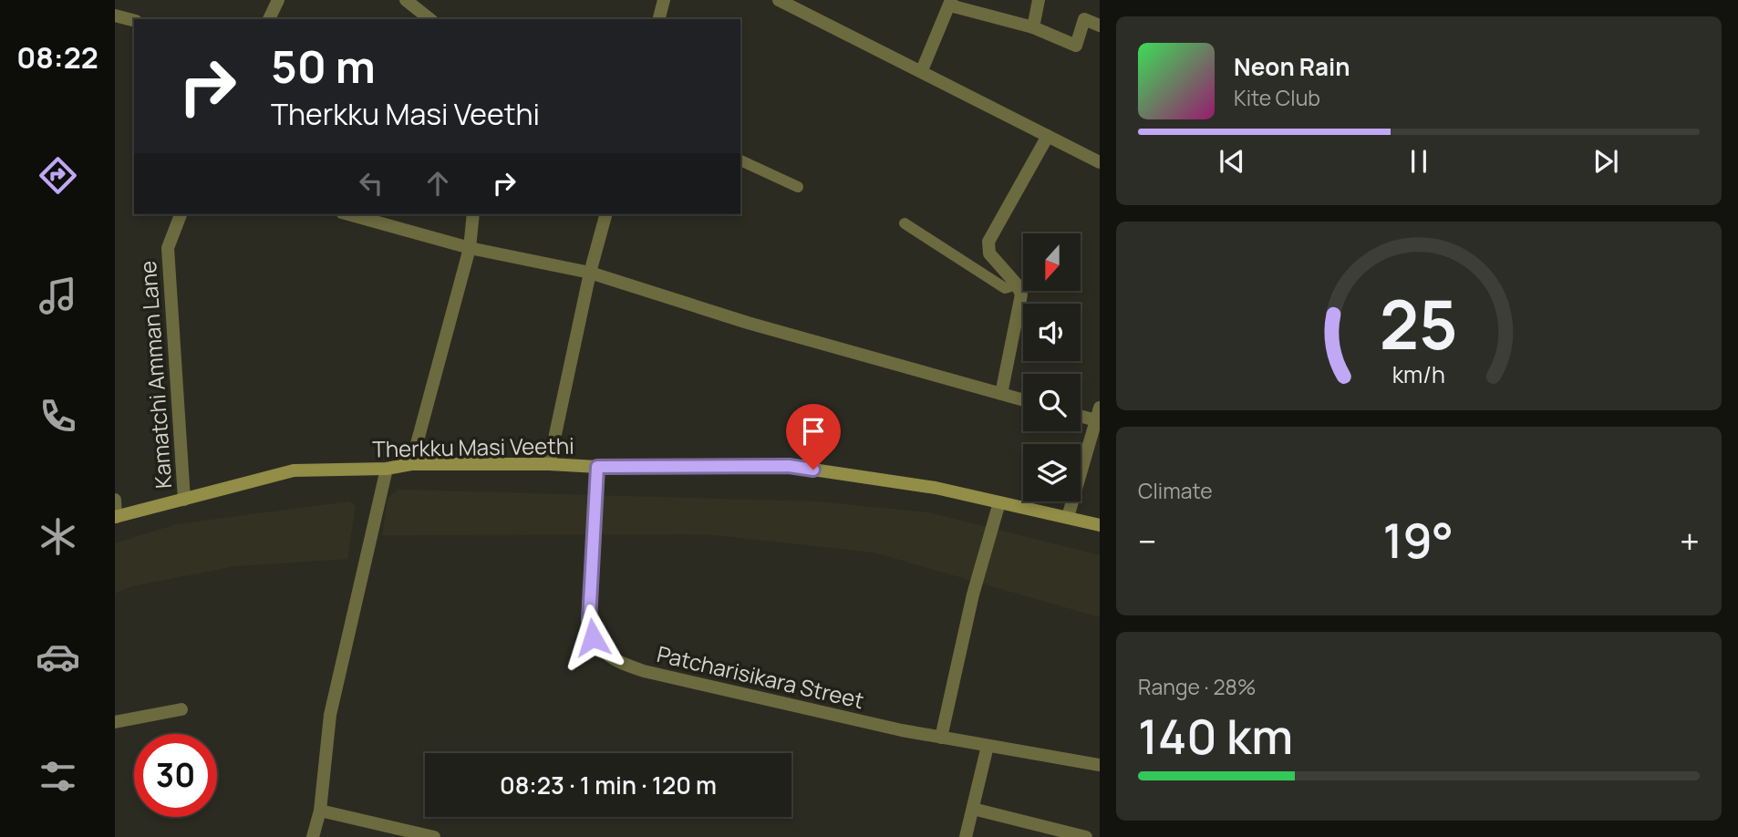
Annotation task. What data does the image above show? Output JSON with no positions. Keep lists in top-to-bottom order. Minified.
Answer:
{"streets":{"main road":["Therkku Masi Veethi"],"street":["Kamatchi Amman Lane","Patcharisikara Street"]},"crossings":[["Kamatchi Amman Lane","Therkku Masi Veethi"],["Therkku Masi Veethi","Patcharisikara Street"]],"north":"bottom","page":{"tabs":"08:22","turn":["50 m","Therkku Masi Veethi"],"song":["Neon Rain","Kite Club"],"tile":["Climate",["Range · 28%","140 km"]],"heat":["−","19°","+"],"limit":"30","trip":"08:23 · 1 min · 120 m","gauge":["25","km/h"]}}
